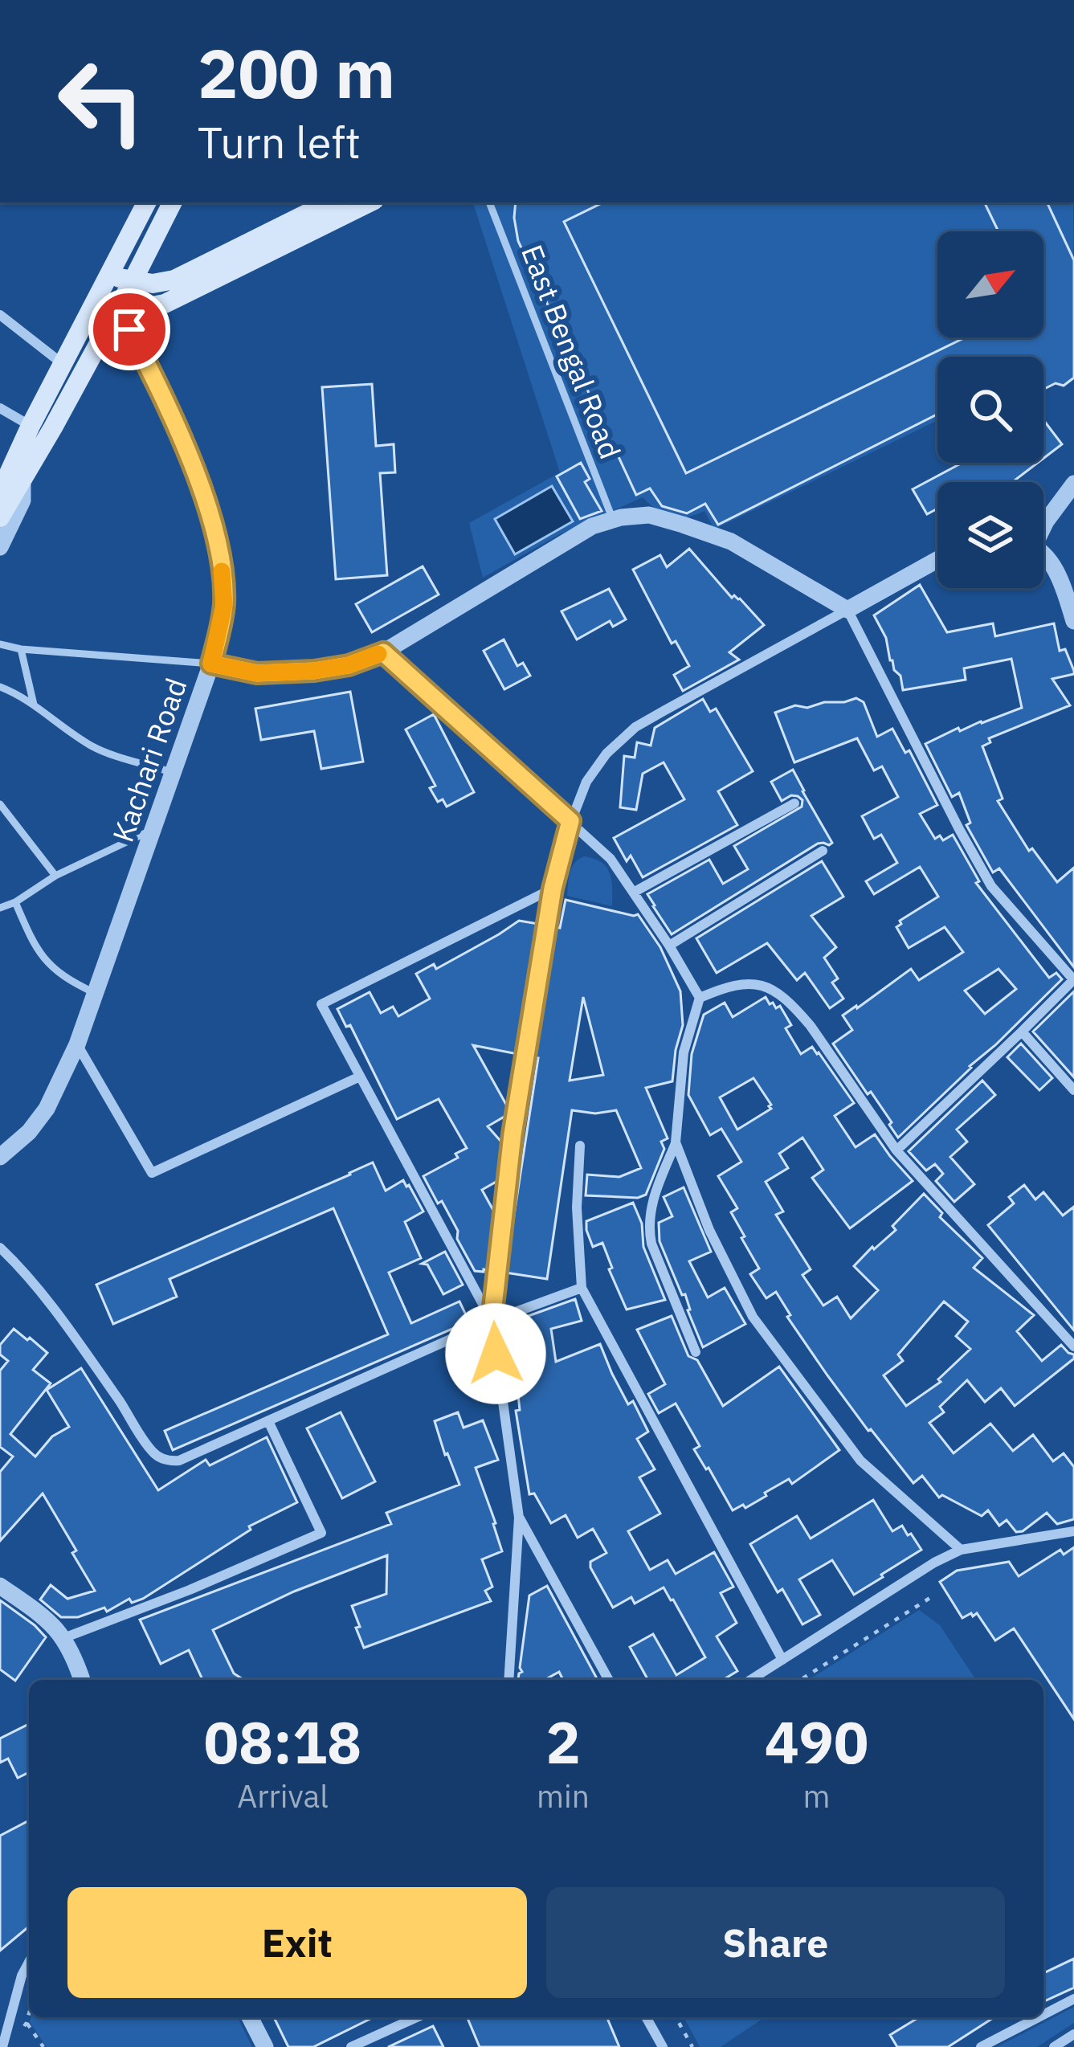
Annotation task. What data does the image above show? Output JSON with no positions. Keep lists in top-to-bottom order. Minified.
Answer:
{"streets":{"street":["Kachari Road"],"lane":["East Bengal Road"]},"north":"top right","page":{"turn":["200 m","Turn left"],"eta":["08:18","Arrival","2","min","490","m"],"buttons":["Exit","Share"]}}
